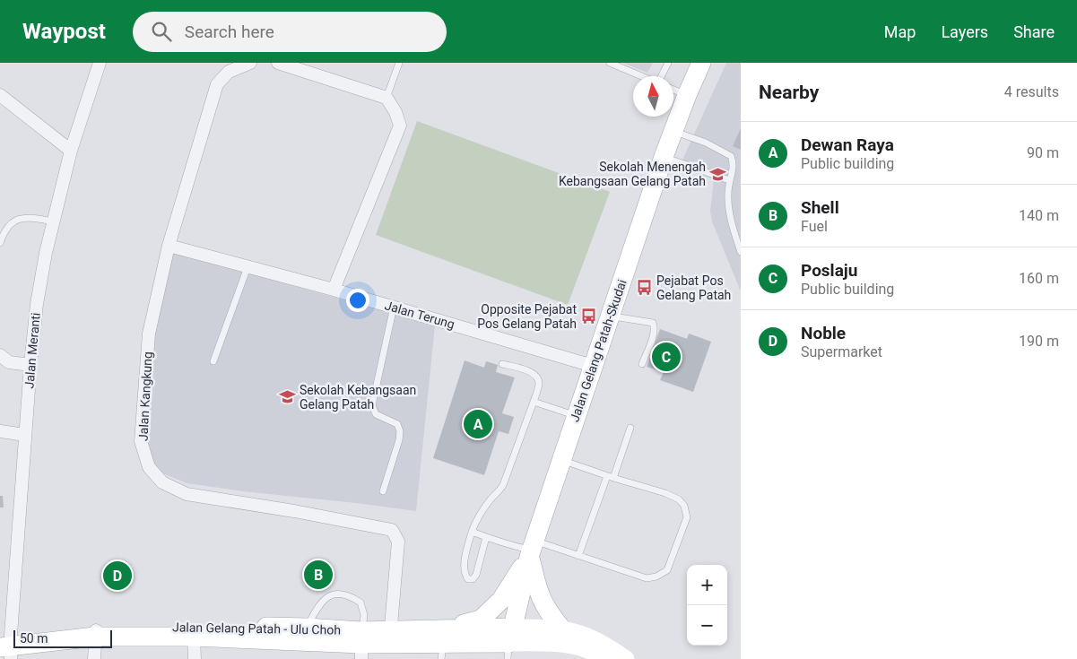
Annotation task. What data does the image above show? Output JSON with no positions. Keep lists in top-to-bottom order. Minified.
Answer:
{"streets":{"main road":["Jalan Gelang Patah-Skudai","Jalan Gelang Patah - Ulu Choh"],"street":["Jalan Terung","Jalan Meranti","Jalan Kangkung"]},"crossings":[["Jalan Terung","Jalan Gelang Patah-Skudai"],["Jalan Terung","Jalan Kangkung"],["Jalan Meranti","Jalan Gelang Patah - Ulu Choh"],["Jalan Gelang Patah-Skudai","Jalan Gelang Patah - Ulu Choh"],["Jalan Kangkung","Jalan Gelang Patah - Ulu Choh"]],"places":{"school or university":["Sekolah Menengah Kebangsaan Gelang Patah","Sekolah Kebangsaan Gelang Patah"],"bus stop":["Pejabat Pos Gelang Patah","Opposite Pejabat Pos Gelang Patah"]},"scale_bar":"50 m","north":"top","page":{"header":"Waypost","search":"Search here","nav":["Map","Layers","Share"],"heading":["Nearby","4 results"],"list":[{"mark":"A","name":"Dewan Raya","note":"Public building","value":"90 m"},{"mark":"B","name":"Shell","note":"Fuel","value":"140 m"},{"mark":"C","name":"Poslaju","note":"Public building","value":"160 m"},{"mark":"D","name":"Noble","note":"Supermarket","value":"190 m"}],"pins":["C","A","B","D"],"map_buttons":["+","−"],"scale":"50 m"}}
